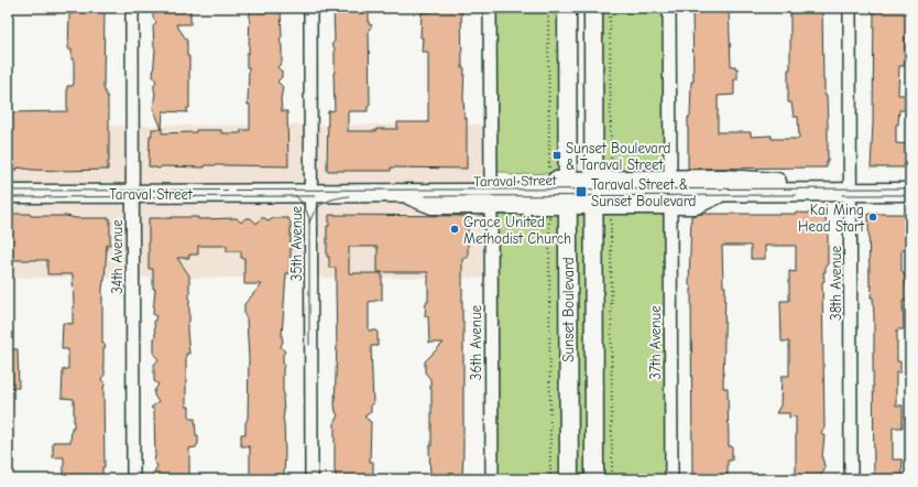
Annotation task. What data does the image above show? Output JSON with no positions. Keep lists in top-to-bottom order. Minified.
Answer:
{"streets":{"street":["Taraval Street","35th Avenue","34th Avenue","38th Avenue","Sunset Boulevard","36th Avenue","37th Avenue"]},"crossings":[["Taraval Street","35th Avenue"],["Taraval Street","34th Avenue"],["Taraval Street","38th Avenue"],["Taraval Street","Sunset Boulevard"],["Taraval Street","36th Avenue"],["Taraval Street","37th Avenue"]],"places":{"transit":["Sunset Boulevard & Taraval Street","Taraval Street & Sunset Boulevard"],"other":["Kai Ming Head Start","Grace United Methodist Church"]}}
